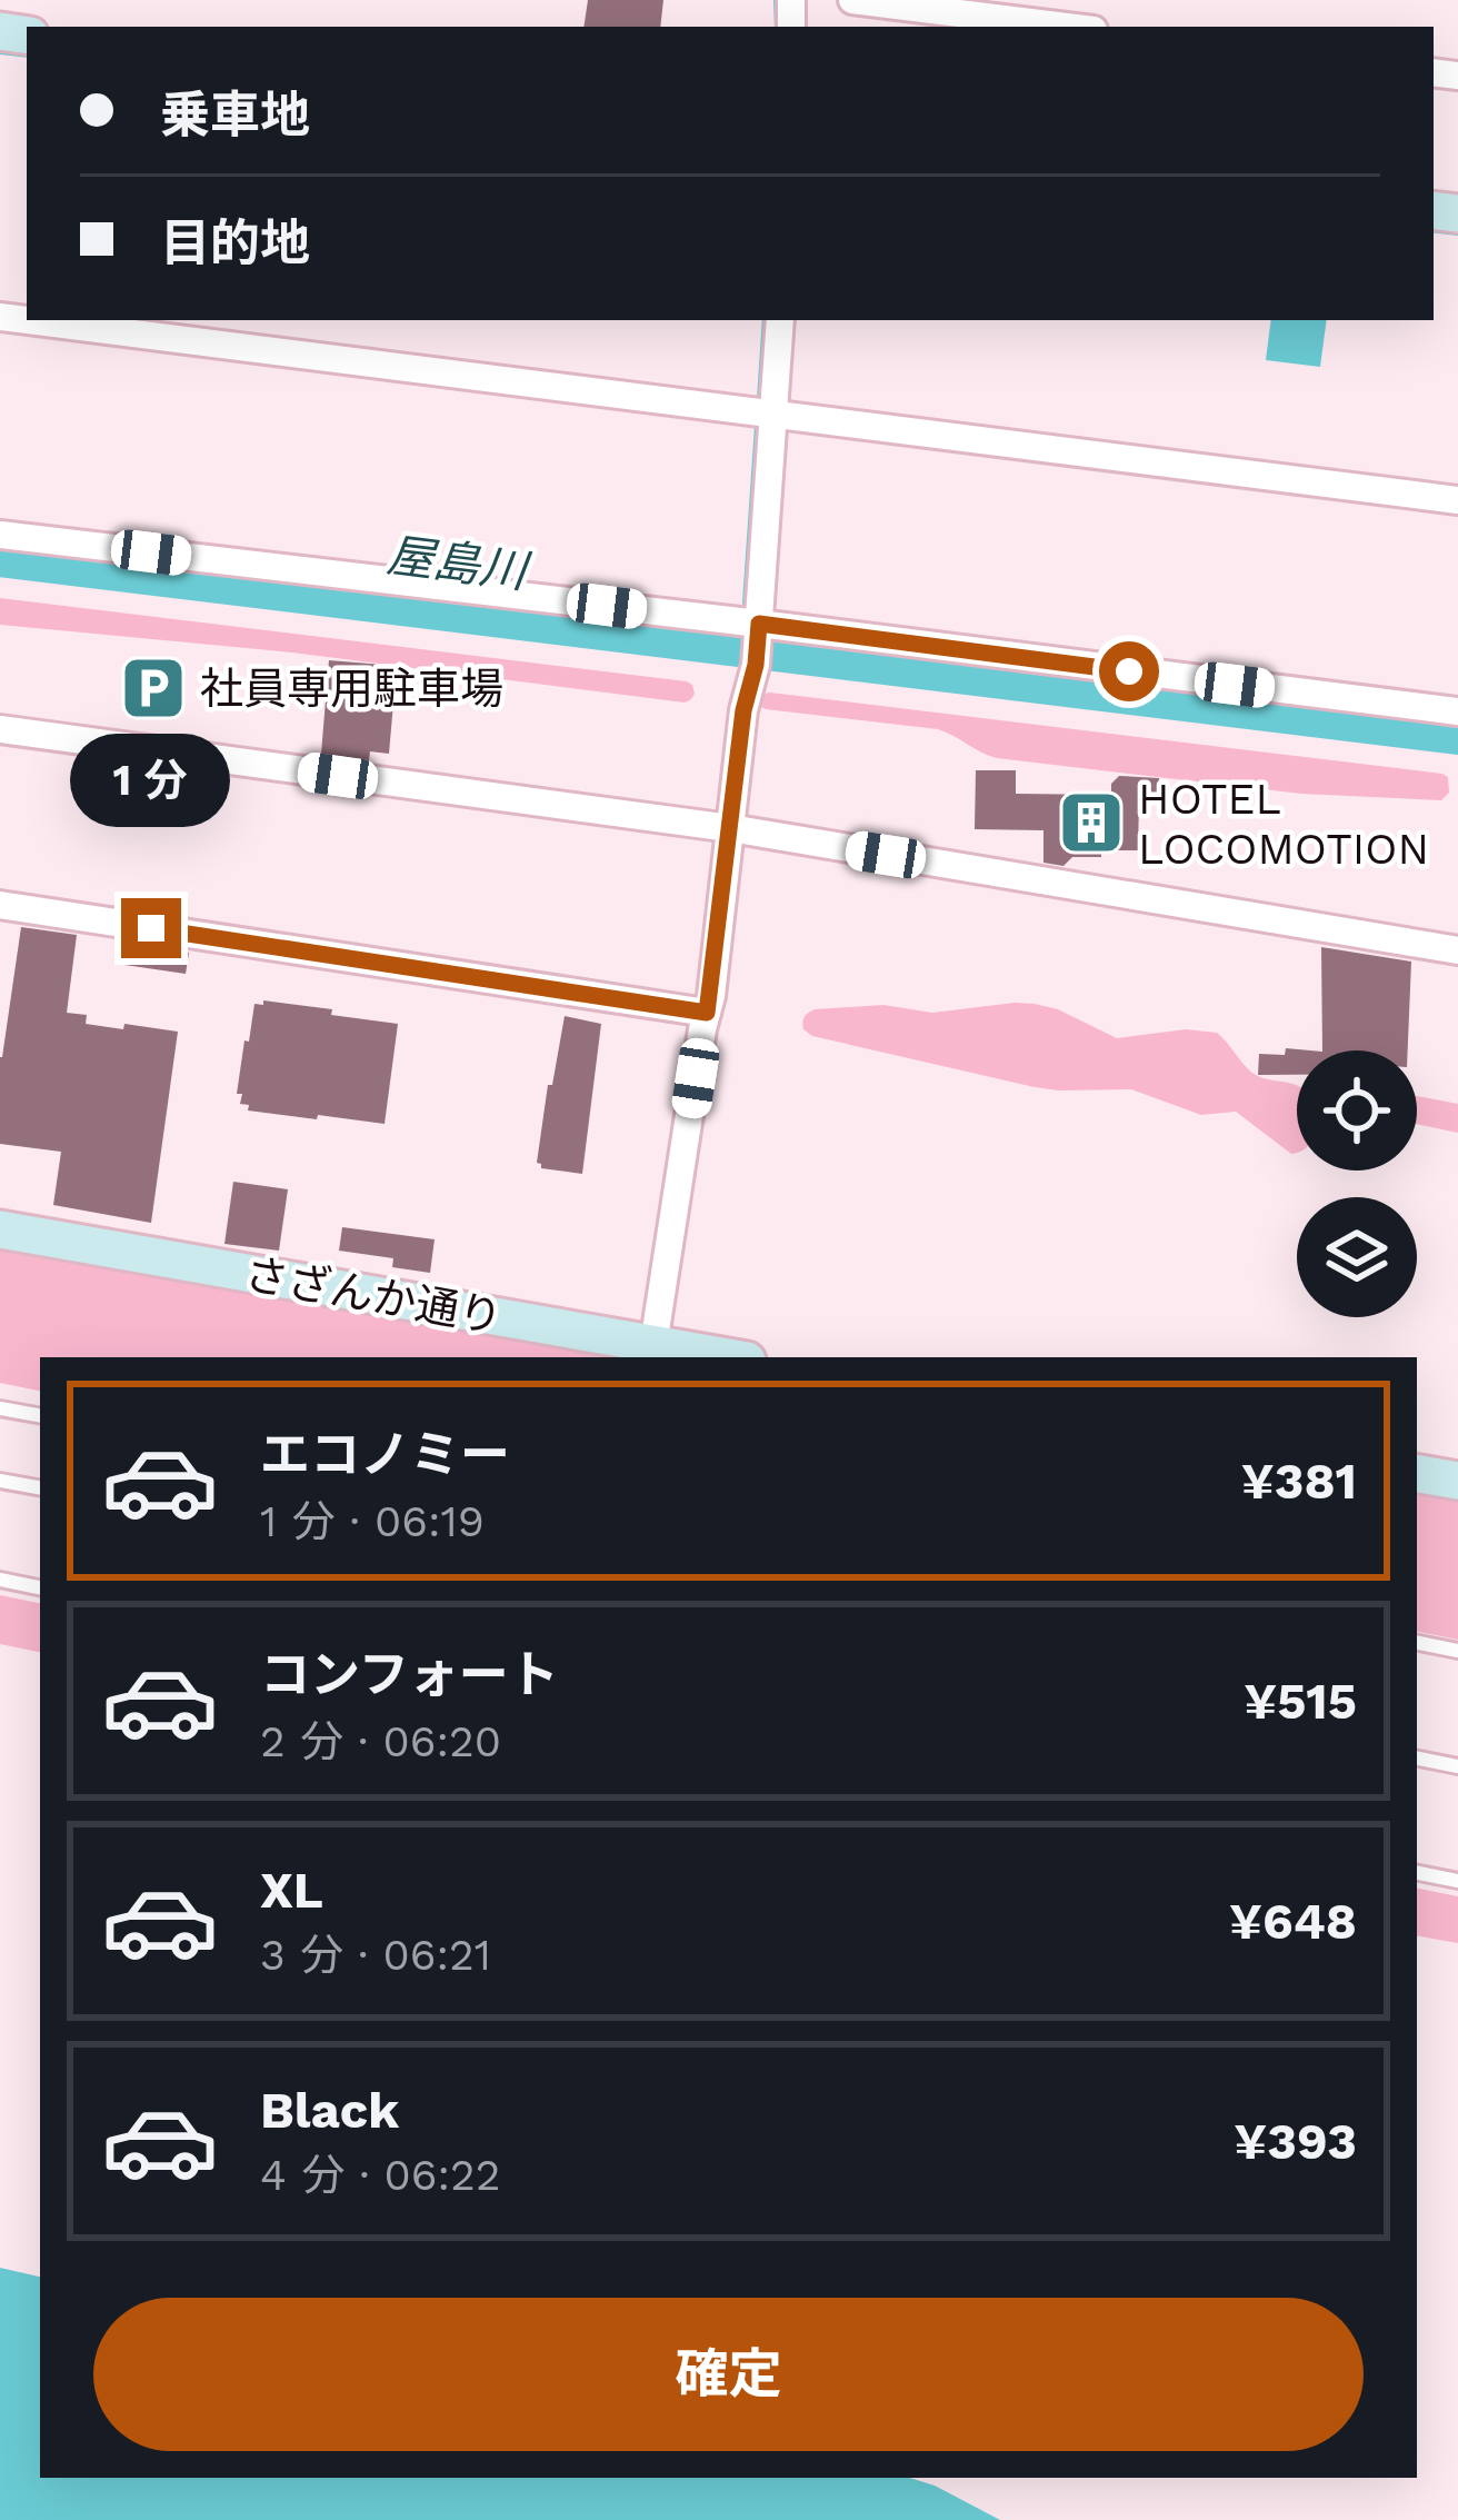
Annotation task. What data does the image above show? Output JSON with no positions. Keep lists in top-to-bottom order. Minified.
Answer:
{"streets":{"street":["さざんか通り"]},"water":["屋島川"],"places":{"parking":["社員専用駐車場"],"building":["HOTEL LOCOMOTION"]},"page":{"banner":["乗車地","目的地"],"bubble":"1 分","list":[{"name":"エコノミー","note":"1 分 · 06:19","value":"¥381"},{"name":"コンフォート","note":"2 分 · 06:20","value":"¥515"},{"name":"XL","note":"3 分 · 06:21","value":"¥648"},{"name":"Black","note":"4 分 · 06:22","value":"¥393"}],"buttons":"確定"}}
